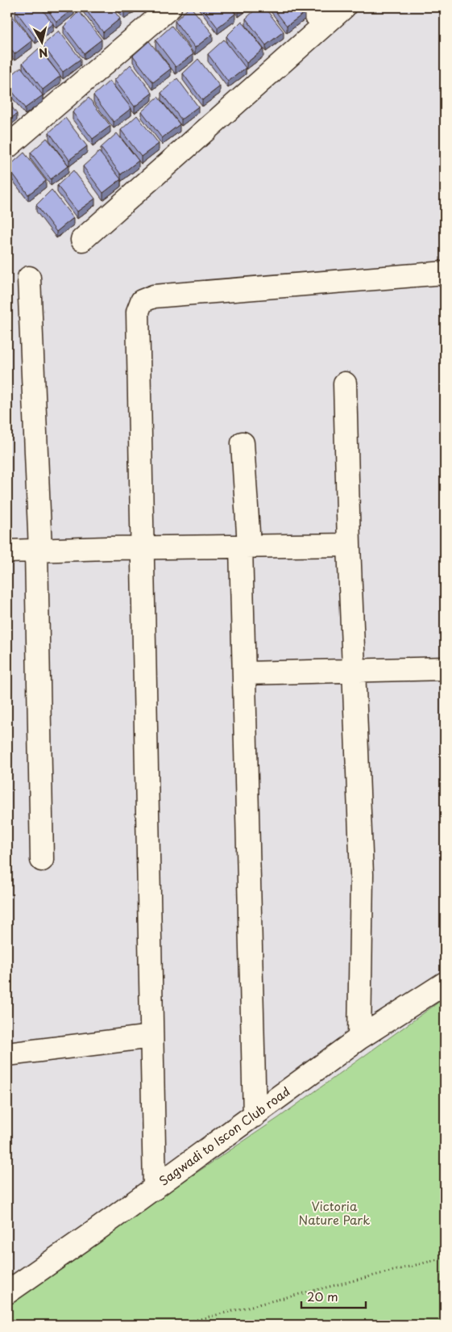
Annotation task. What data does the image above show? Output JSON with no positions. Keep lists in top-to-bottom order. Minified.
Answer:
{"streets":{"street":["Sagwadi to Iscon Club road"]},"parks":["Victoria Nature Park"],"scale_bar":"20 m","north":"bottom"}
